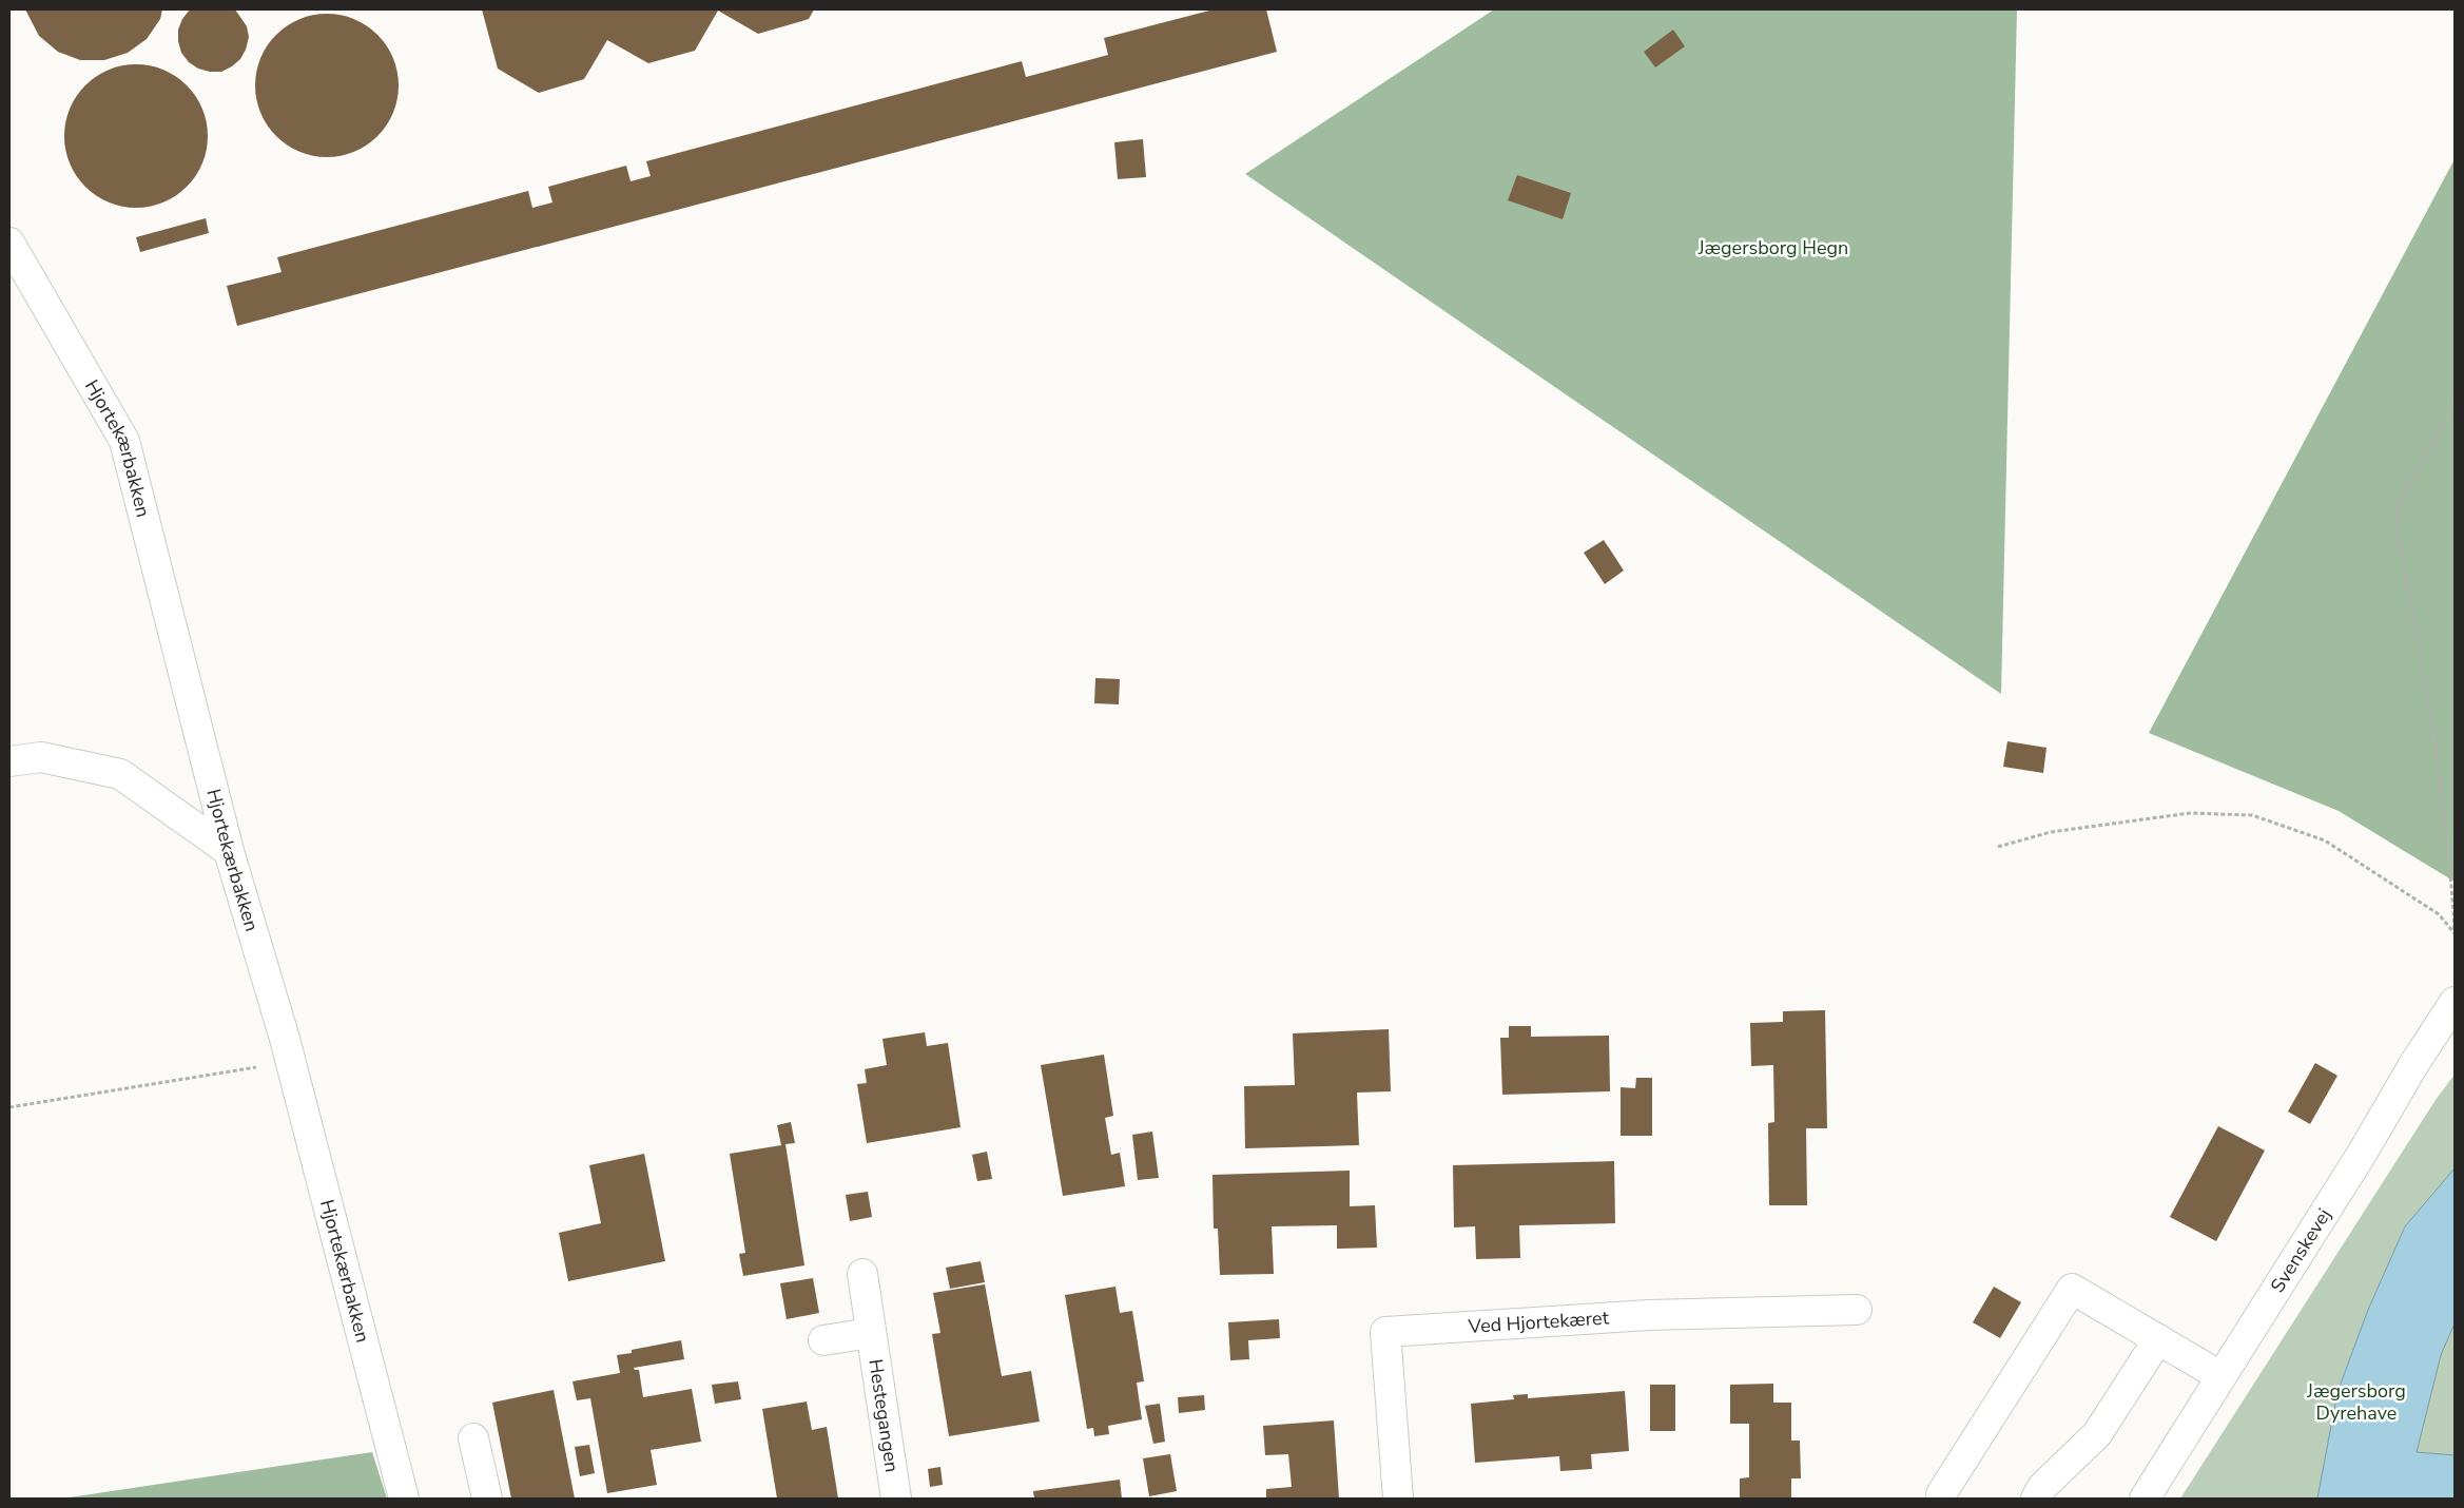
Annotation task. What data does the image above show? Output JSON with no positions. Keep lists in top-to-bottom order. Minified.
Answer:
{"streets":{"street":["Hjortekærbakken","Svenskevej","Ved Hjortekæret","Hestegangen"]},"parks":["Jægersborg Hegn","Jægersborg Dyrehave"]}
